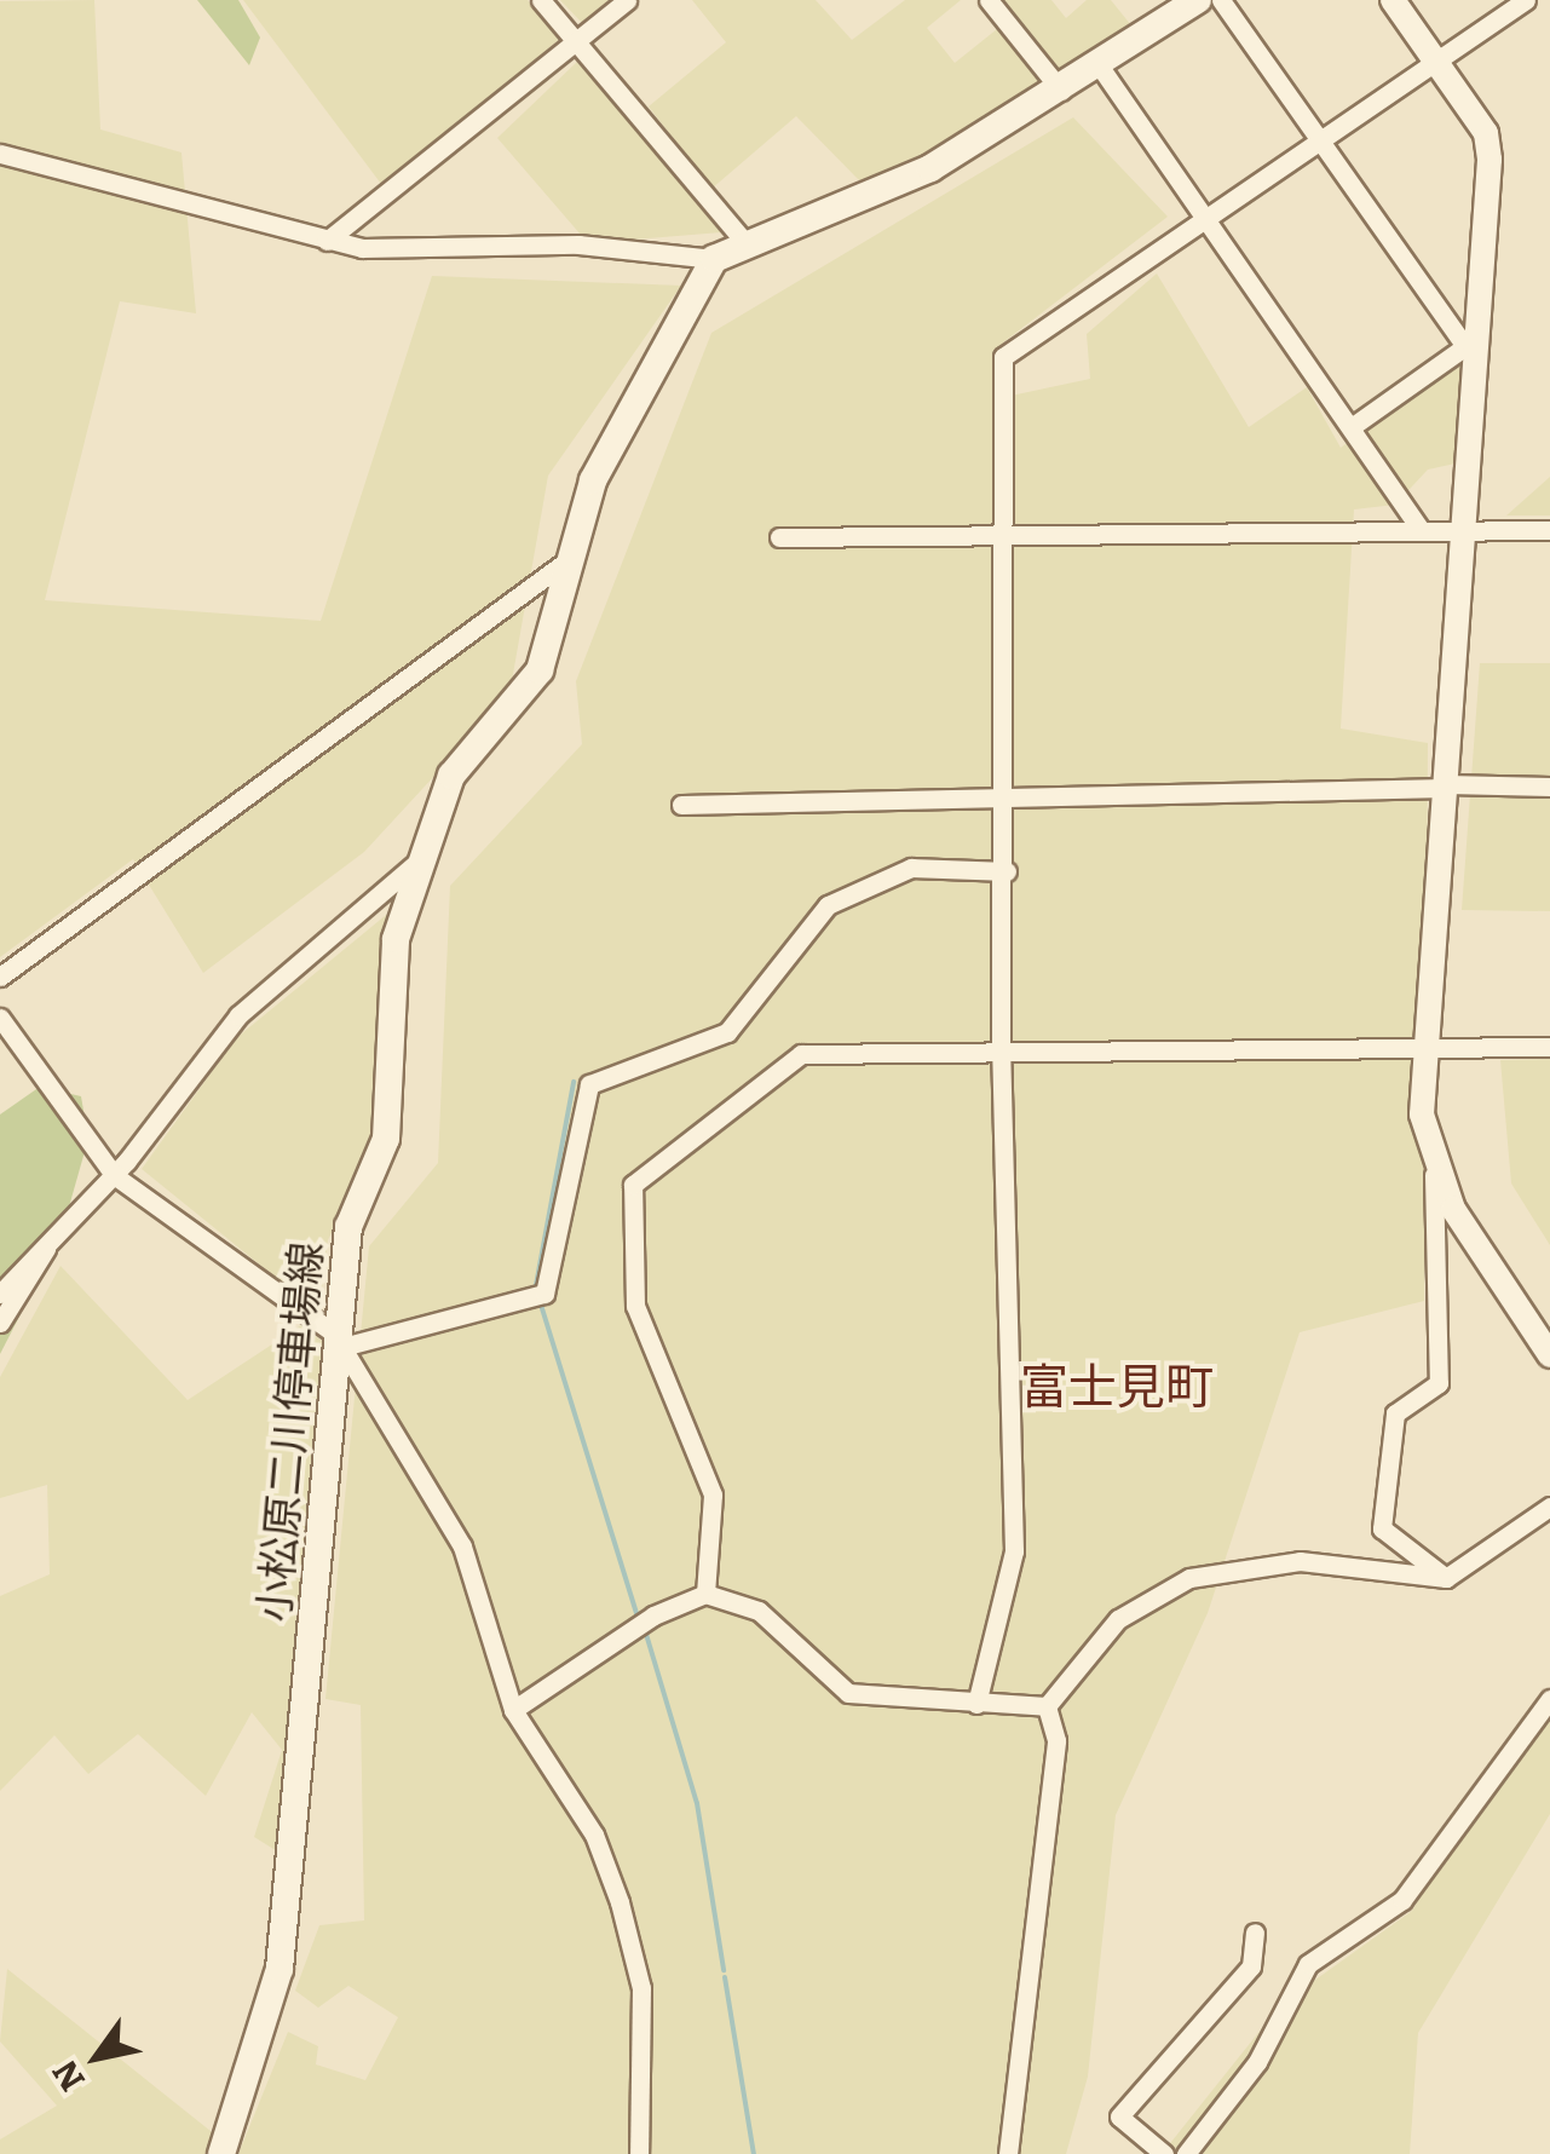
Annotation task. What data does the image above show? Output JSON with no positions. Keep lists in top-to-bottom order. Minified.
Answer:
{"streets":{"main road":["小松原二川停車場線"]},"districts":["富士見町"],"north":"bottom left"}
